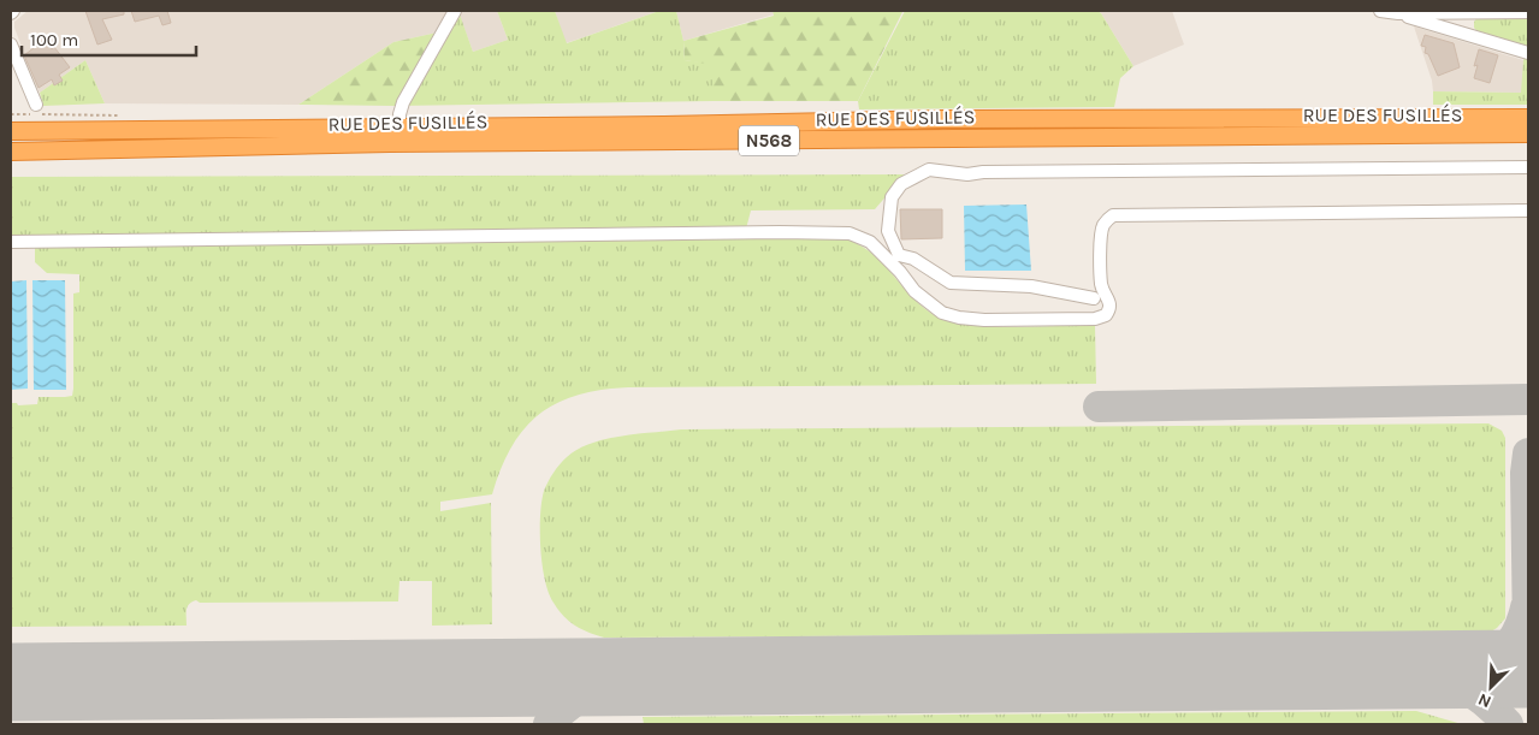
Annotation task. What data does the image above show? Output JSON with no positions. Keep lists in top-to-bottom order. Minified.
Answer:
{"streets":{"highway":["RUE DES FUSILLÉS","N568"]},"scale_bar":"100 m","north":"bottom left"}
